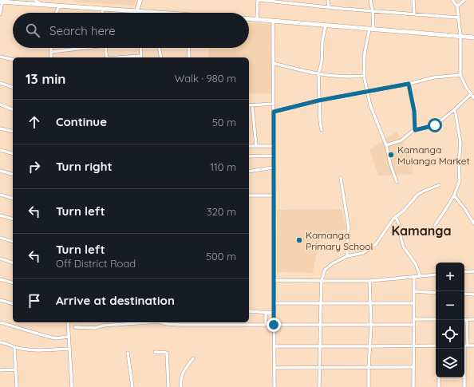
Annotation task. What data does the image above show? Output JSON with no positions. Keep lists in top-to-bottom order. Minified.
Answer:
{"districts":["Kamanga"],"places":["Kamanga Mulanga Market","Kamanga Primary School"],"page":{"search":"Search here","heading":["13 min","Walk · 980 m"],"list":[["Continue","50 m"],["Turn right","110 m"],["Turn left","320 m"],["Turn left","Off District Road","500 m"],"Arrive at destination"],"map_buttons":["+","−"]}}
